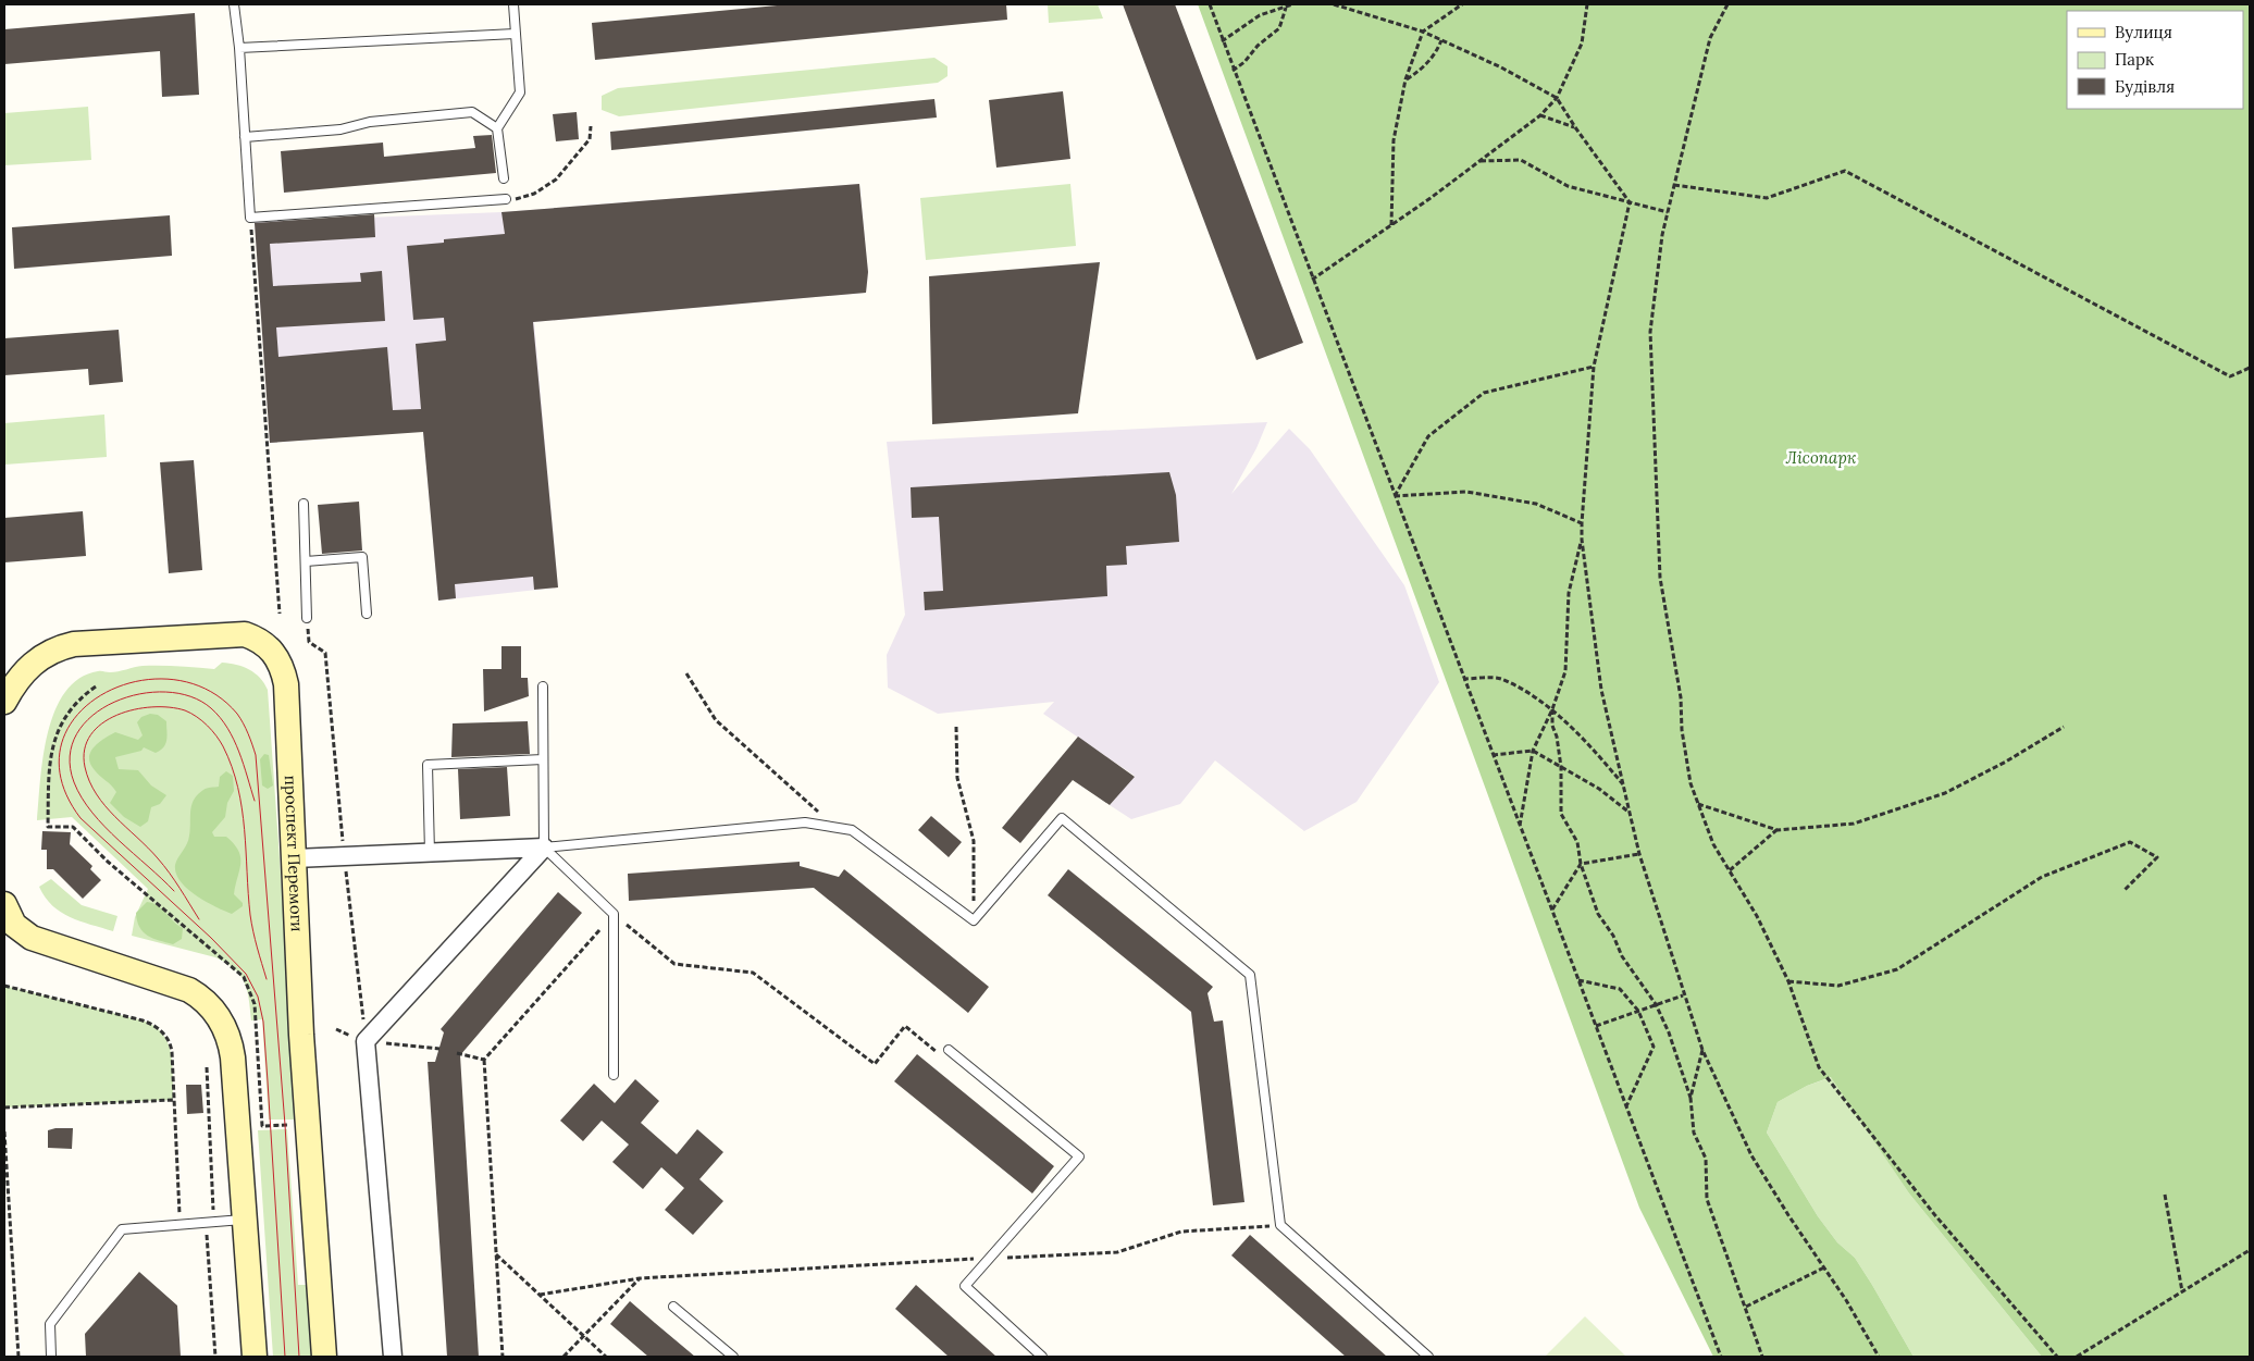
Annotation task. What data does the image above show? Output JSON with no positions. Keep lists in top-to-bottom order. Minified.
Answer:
{"streets":{"main road":["проспект Перемоги"]},"parks":["Лісопарк"],"legend":["Вулиця","Парк","Будівля"]}
